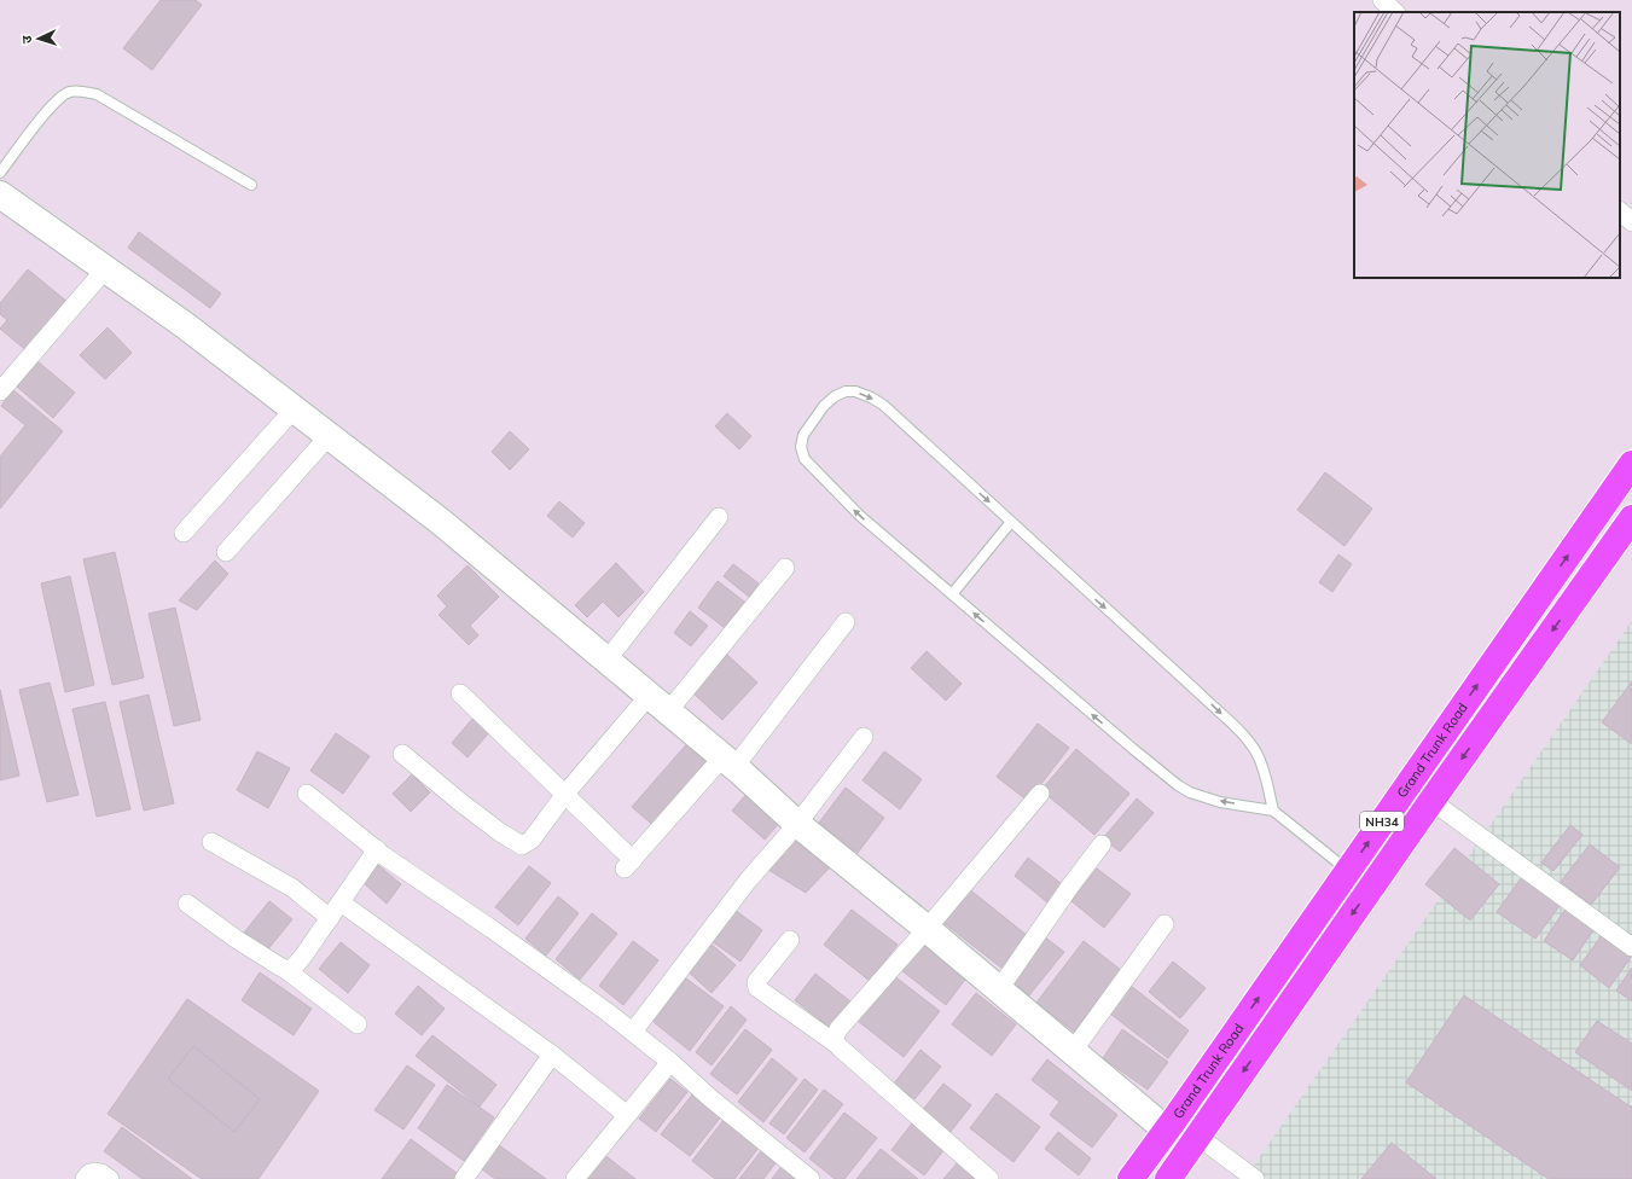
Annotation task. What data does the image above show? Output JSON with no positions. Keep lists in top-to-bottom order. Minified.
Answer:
{"streets":{"highway":["Grand Trunk Road","NH34"]},"north":"left"}
